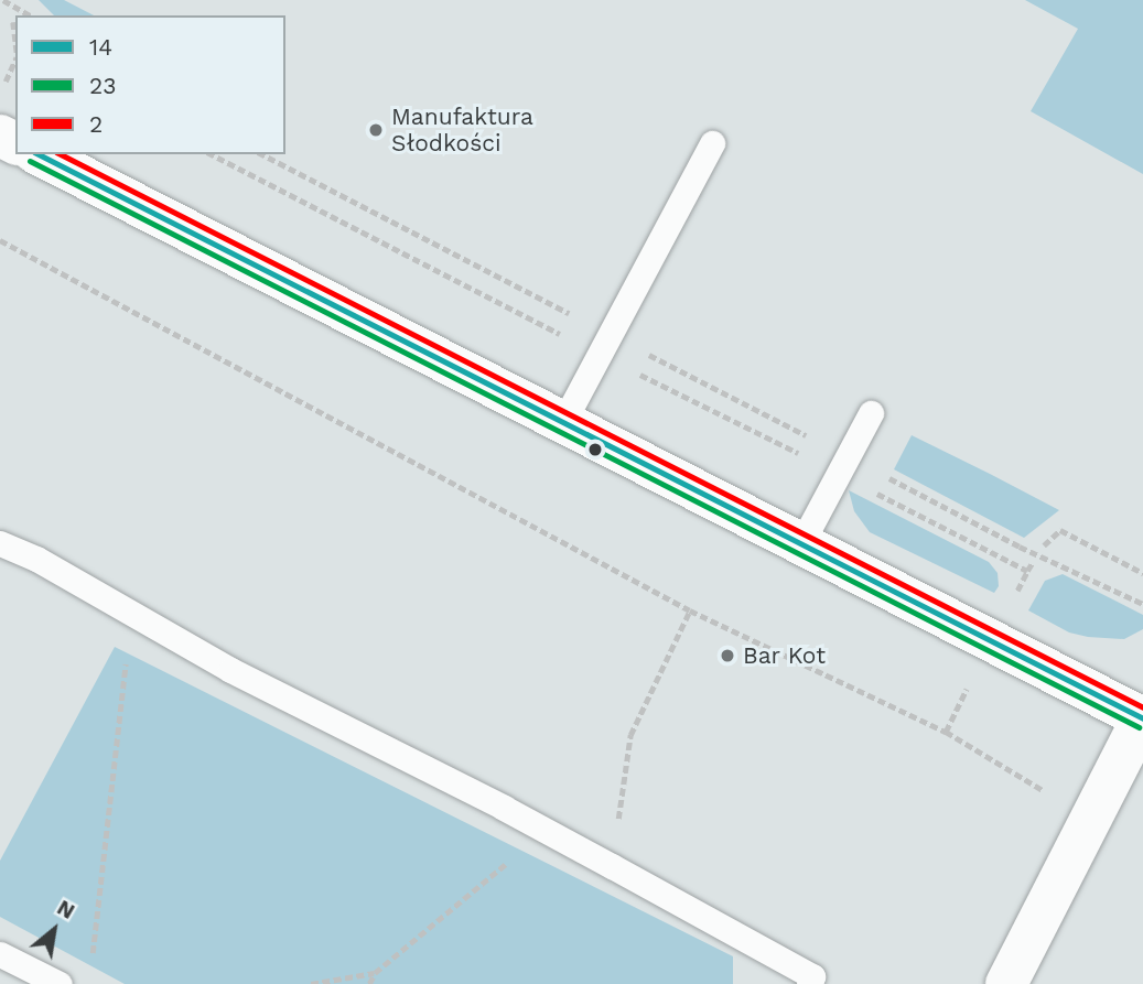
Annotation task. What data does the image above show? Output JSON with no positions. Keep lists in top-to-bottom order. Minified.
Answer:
{"places":["Manufaktura Słodkości","Bar Kot"],"lines":["transit line 14","transit line 2","transit line 23"],"legend":["14","23","2"],"north":"top right"}
